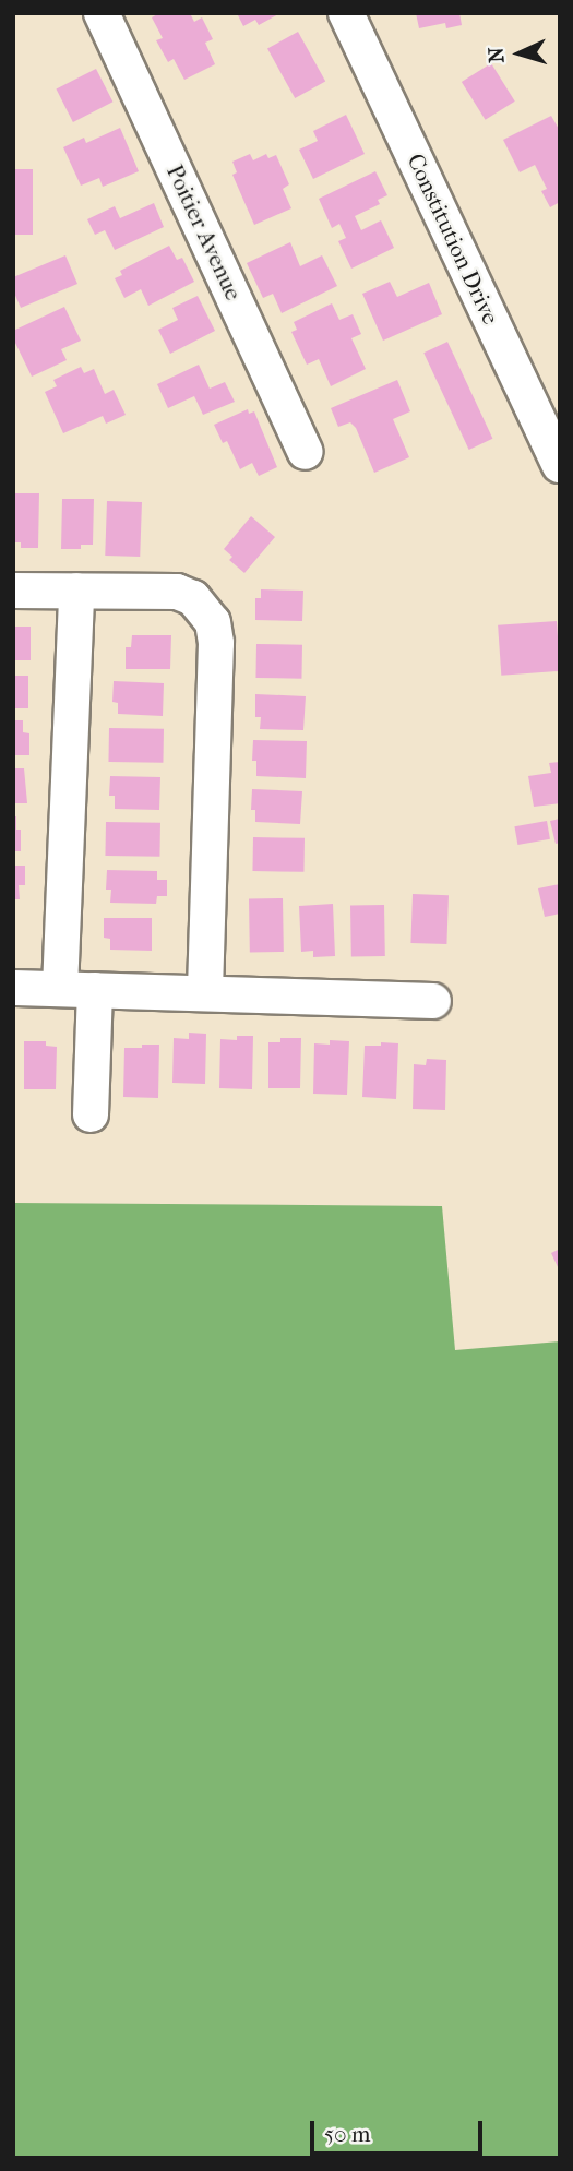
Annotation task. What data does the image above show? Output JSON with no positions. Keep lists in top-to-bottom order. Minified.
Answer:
{"streets":{"street":["Poitier Avenue","Constitution Drive"]},"scale_bar":"50 m","north":"left"}
